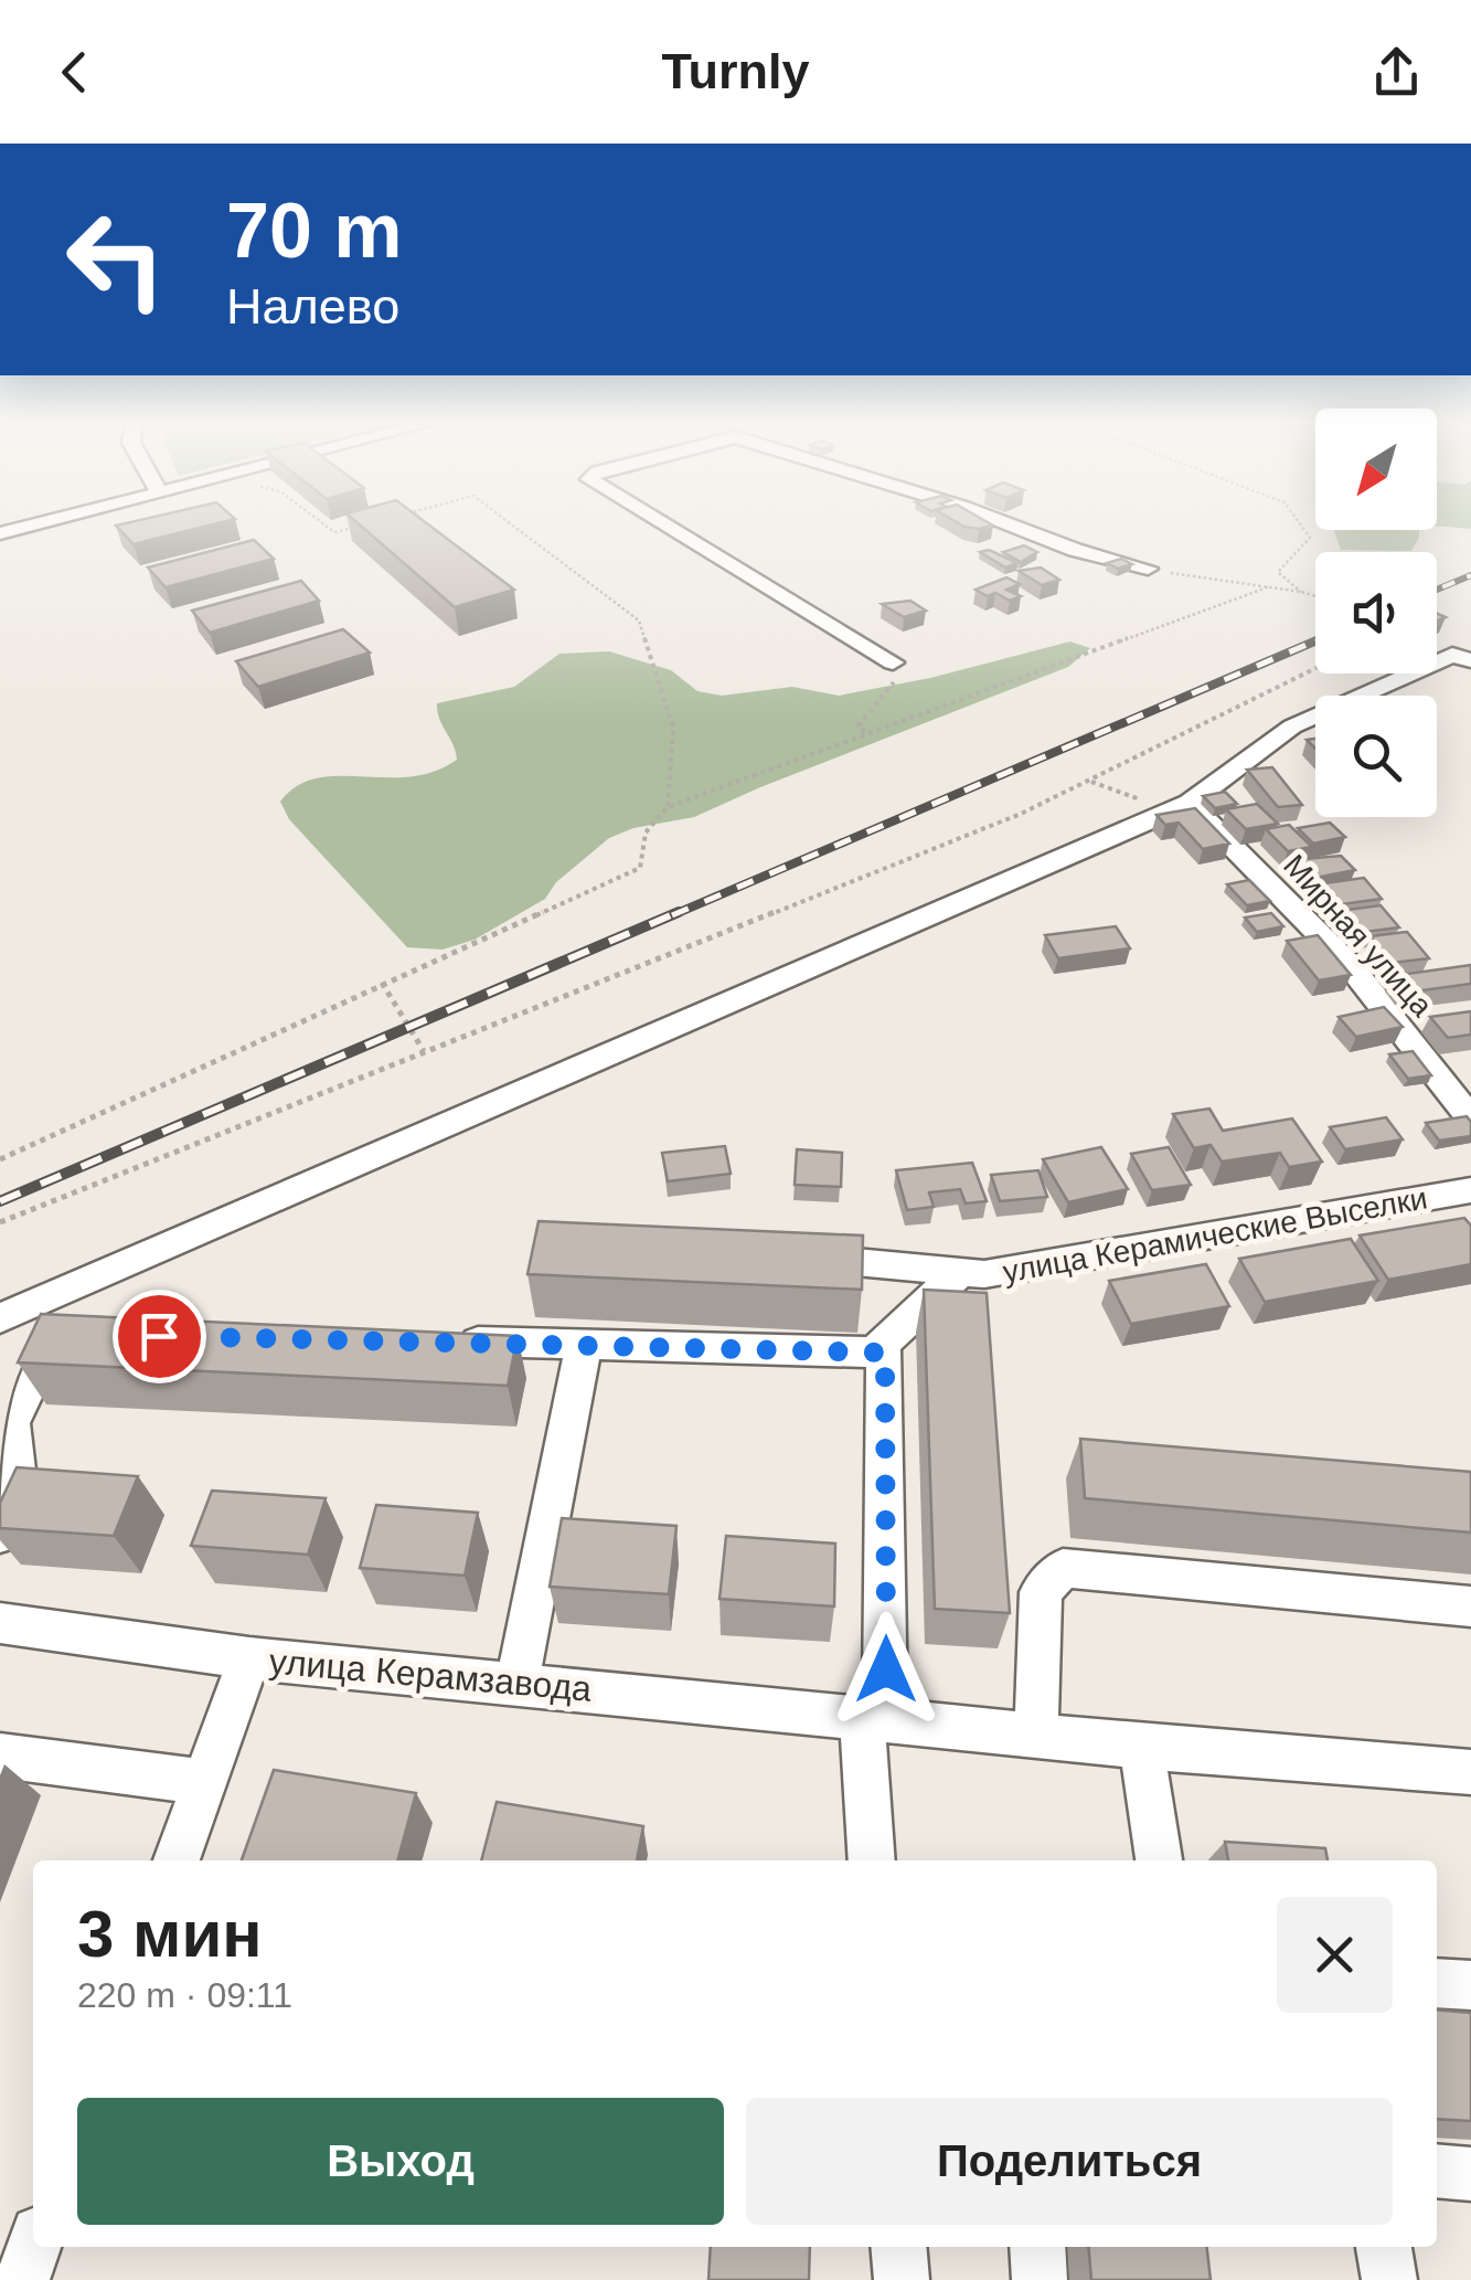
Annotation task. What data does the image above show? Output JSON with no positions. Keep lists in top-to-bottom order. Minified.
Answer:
{"streets":{"street":["Мирная улица","улица Керамические Выселки","улица Керамзавода"]},"north":"bottom left","page":{"header":"Turnly","turn":["70 m","Налево"],"heading":["3 мин","220 m · 09:11"],"buttons":["Выход","Поделиться"]}}
